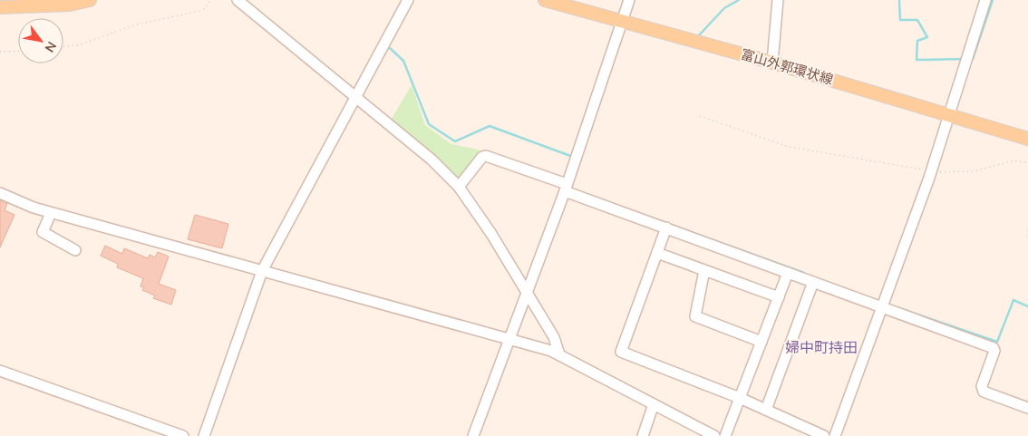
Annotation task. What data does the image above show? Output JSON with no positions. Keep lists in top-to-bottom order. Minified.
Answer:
{"streets":{"main road":["富山外郭環状線"]},"districts":["婦中町持田"],"north":"bottom right"}
